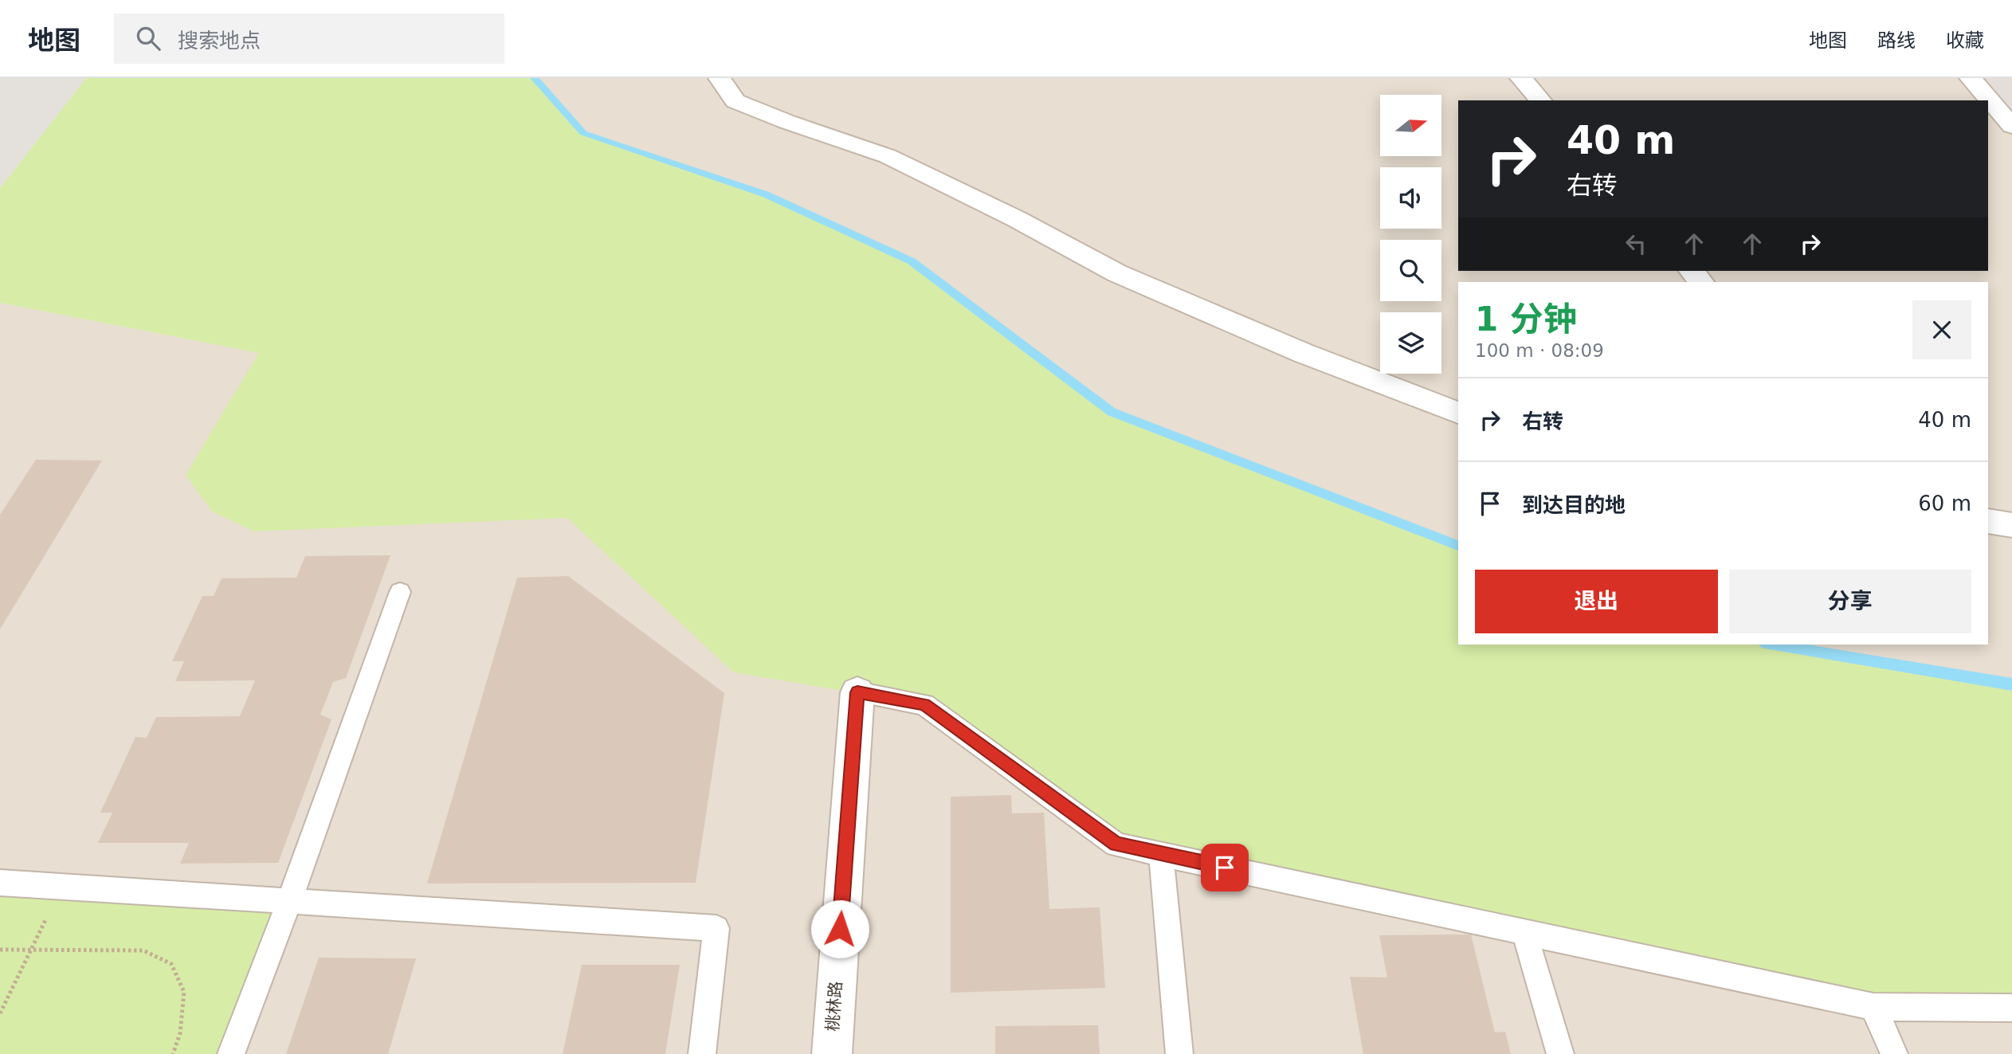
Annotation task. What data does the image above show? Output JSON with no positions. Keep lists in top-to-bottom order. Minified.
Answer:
{"streets":{"street":["桃林路"]},"north":"right","page":{"header":"地图","search":"搜索地点","nav":["地图","路线","收藏"],"turn":["40 m","右转"],"heading":["1 分钟","100 m · 08:09"],"list":[{"name":"右转","value":"40 m"},{"name":"到达目的地","value":"60 m"}],"buttons":["退出","分享"]}}
